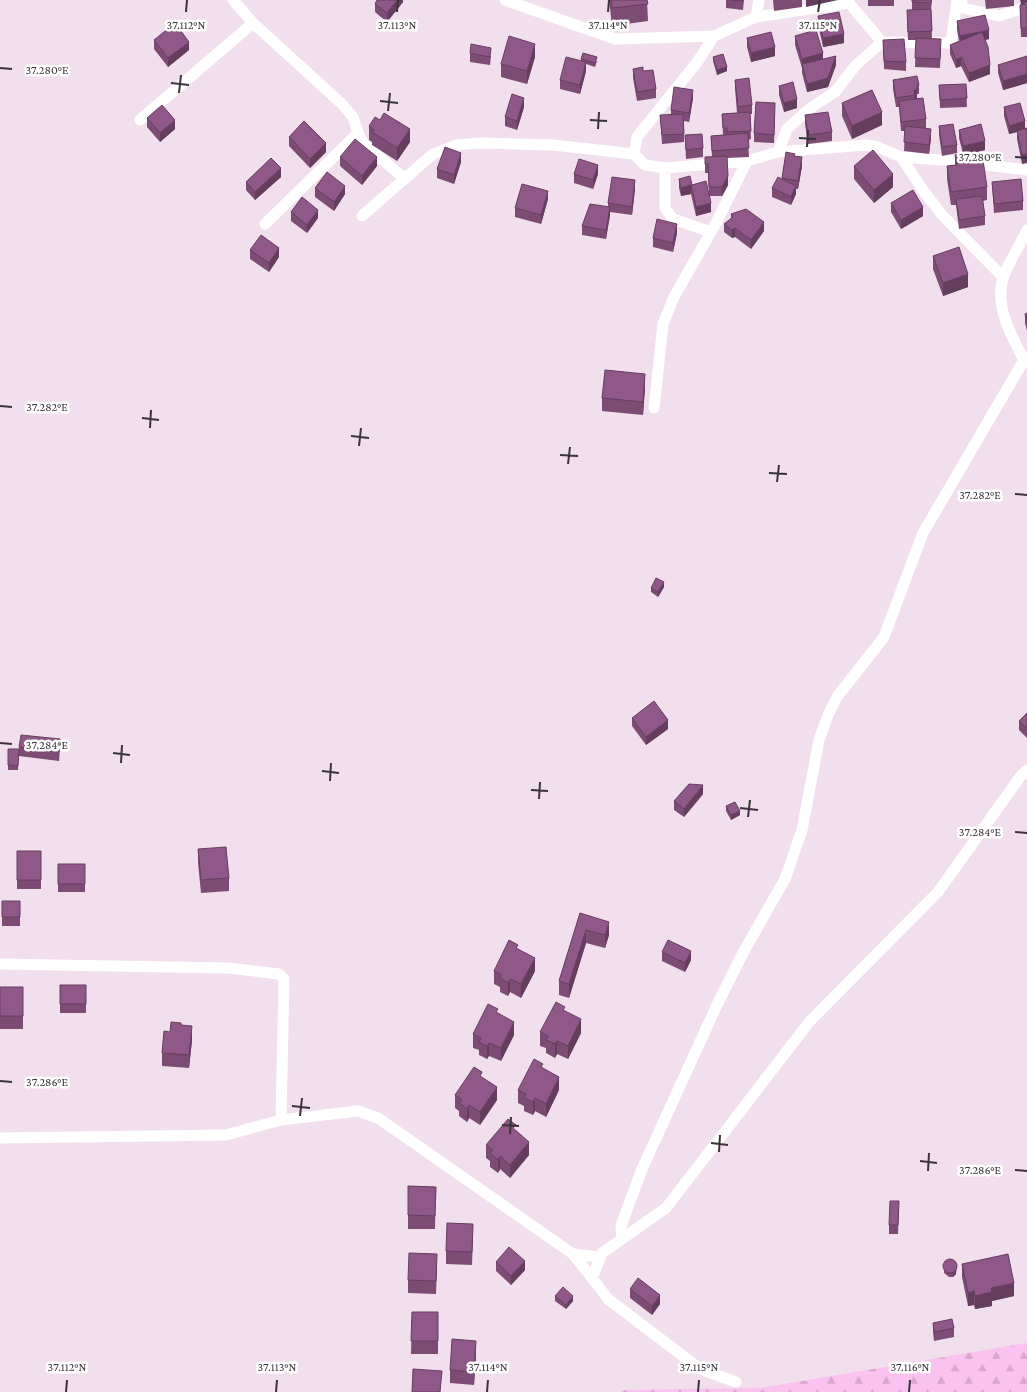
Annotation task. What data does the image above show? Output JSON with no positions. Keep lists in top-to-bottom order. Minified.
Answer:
{"coordinates":["37.112°N","37.113°N","37.114°N","37.115°N","37.280°E","37.282°E","37.284°E","37.286°E","37.116°N"]}
